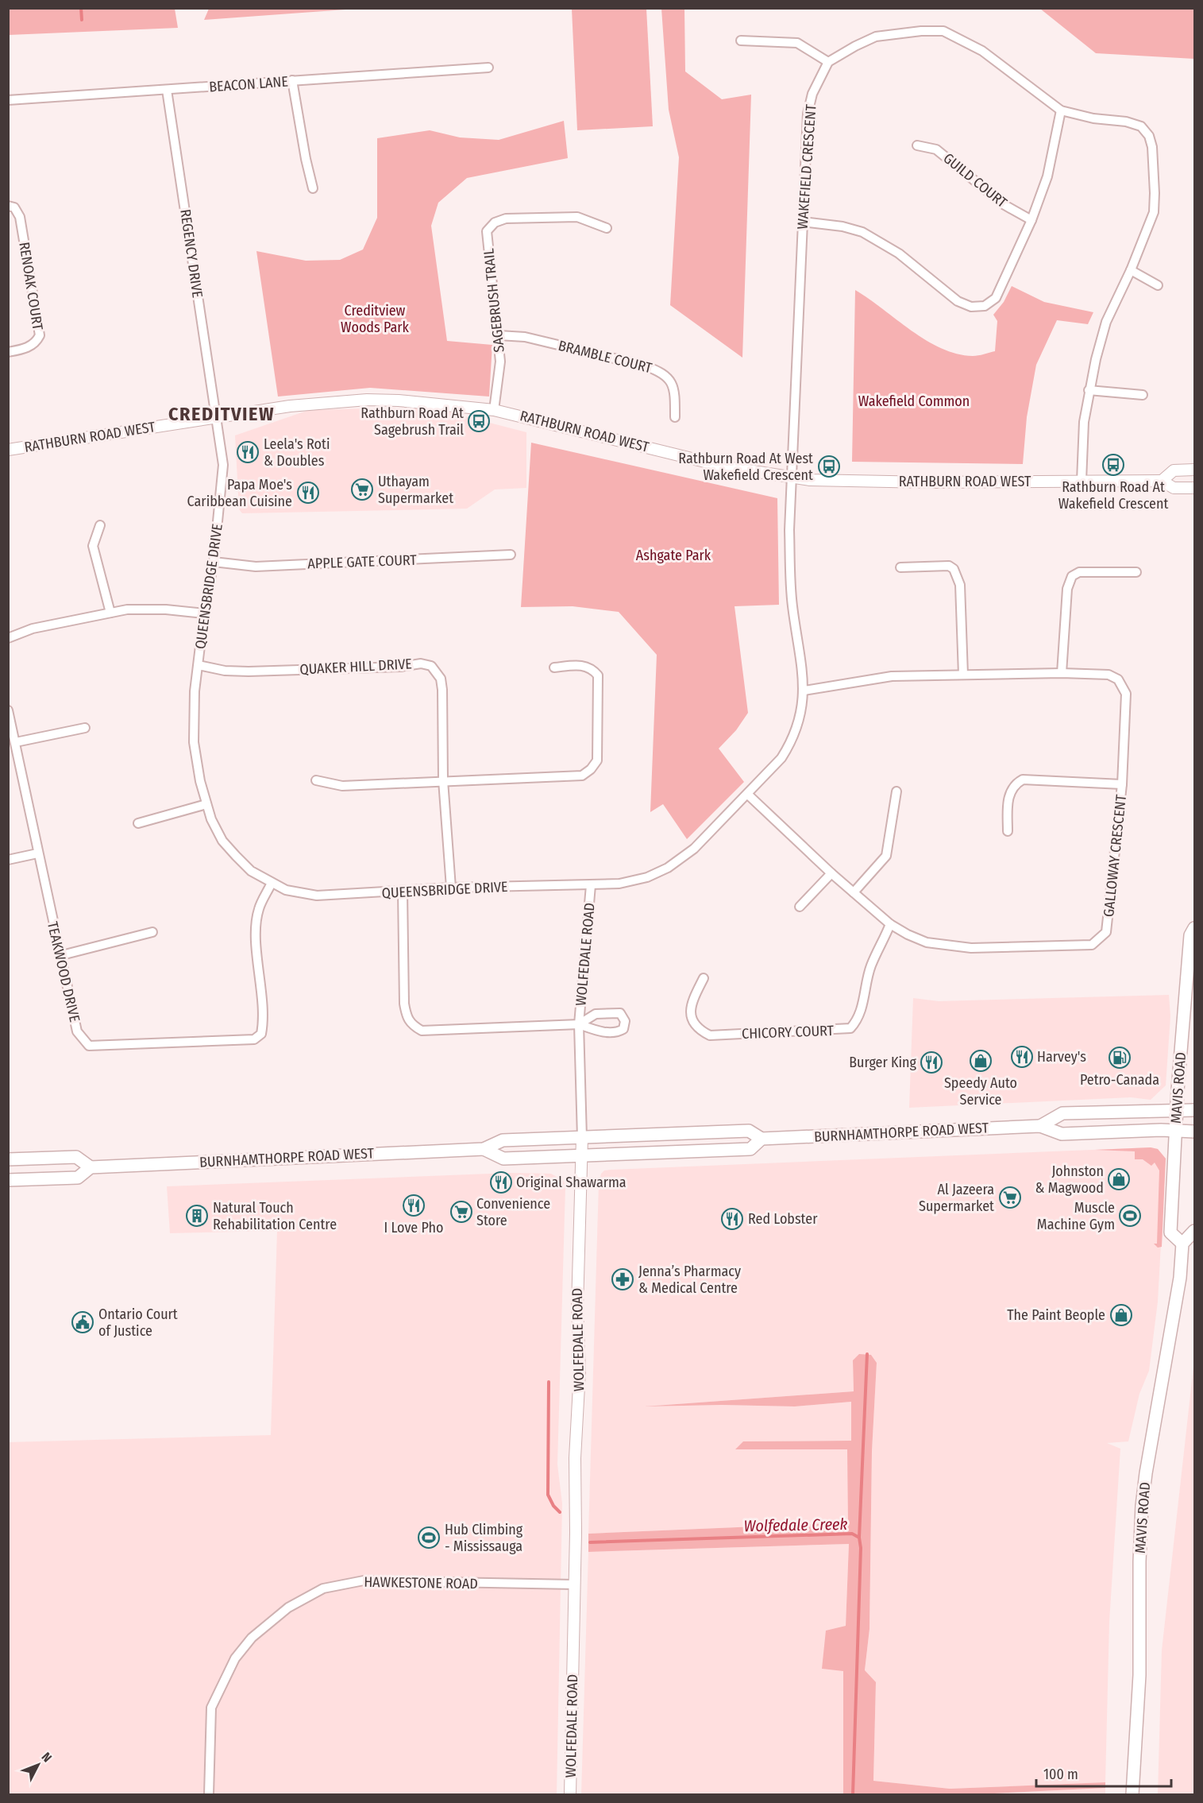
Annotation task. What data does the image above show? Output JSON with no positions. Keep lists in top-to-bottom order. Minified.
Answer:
{"streets":{"main road":["MAVIS ROAD","BURNHAMTHORPE ROAD WEST"],"street":["BEACON LANE","WAKEFIELD CRESCENT","GUILD COURT","REGENCY DRIVE","RENOAK COURT","SAGEBRUSH TRAIL","BRAMBLE COURT","RATHBURN ROAD WEST","APPLE GATE COURT","QUEENSBRIDGE DRIVE","QUAKER HILL DRIVE","GALLOWAY CRESCENT","WOLFEDALE ROAD","TEAKWOOD DRIVE","CHICORY COURT","HAWKESTONE ROAD"]},"crossings":[["BEACON LANE","REGENCY DRIVE"],["WAKEFIELD CRESCENT","RATHBURN ROAD WEST"],["WAKEFIELD CRESCENT","QUEENSBRIDGE DRIVE"],["REGENCY DRIVE","RATHBURN ROAD WEST"],["REGENCY DRIVE","QUEENSBRIDGE DRIVE"],["SAGEBRUSH TRAIL","BRAMBLE COURT"],["SAGEBRUSH TRAIL","RATHBURN ROAD WEST"],["RATHBURN ROAD WEST","QUEENSBRIDGE DRIVE"],["APPLE GATE COURT","QUEENSBRIDGE DRIVE"],["QUEENSBRIDGE DRIVE","QUAKER HILL DRIVE"],["QUEENSBRIDGE DRIVE","GALLOWAY CRESCENT"],["QUEENSBRIDGE DRIVE","WOLFEDALE ROAD"],["QUEENSBRIDGE DRIVE","TEAKWOOD DRIVE"],["GALLOWAY CRESCENT","CHICORY COURT"],["WOLFEDALE ROAD","BURNHAMTHORPE ROAD WEST"],["WOLFEDALE ROAD","HAWKESTONE ROAD"],["MAVIS ROAD","BURNHAMTHORPE ROAD WEST"]],"districts":["CREDITVIEW"],"water":["Wolfedale Creek"],"parks":["Creditview Woods Park","Wakefield Common","Ashgate Park"],"places":{"bus stop":["Rathburn Road At Sagebrush Trail","Rathburn Road At Wakefield Crescent","Rathburn Road At West Wakefield Crescent"],"restaurant":["Leela's Roti & Doubles","Papa Moe's Caribbean Cuisine","Harvey's","Burger King","Original Shawarma","I Love Pho","Red Lobster"],"supermarket":["Uthayam Supermarket","Al Jazeera Supermarket","Convenience Store"],"fuel station":["Petro-Canada"],"shop":["Speedy Auto Service","Johnston & Magwood","The Paint Beople"],"building":["Natural Touch Rehabilitation Centre"],"sports":["Muscle Machine Gym","Hub Climbing - Mississauga"],"pharmacy":["Jenna’s Pharmacy & Medical Centre"],"public building":["Ontario Court of Justice"]},"scale_bar":"100 m","north":"top right"}
